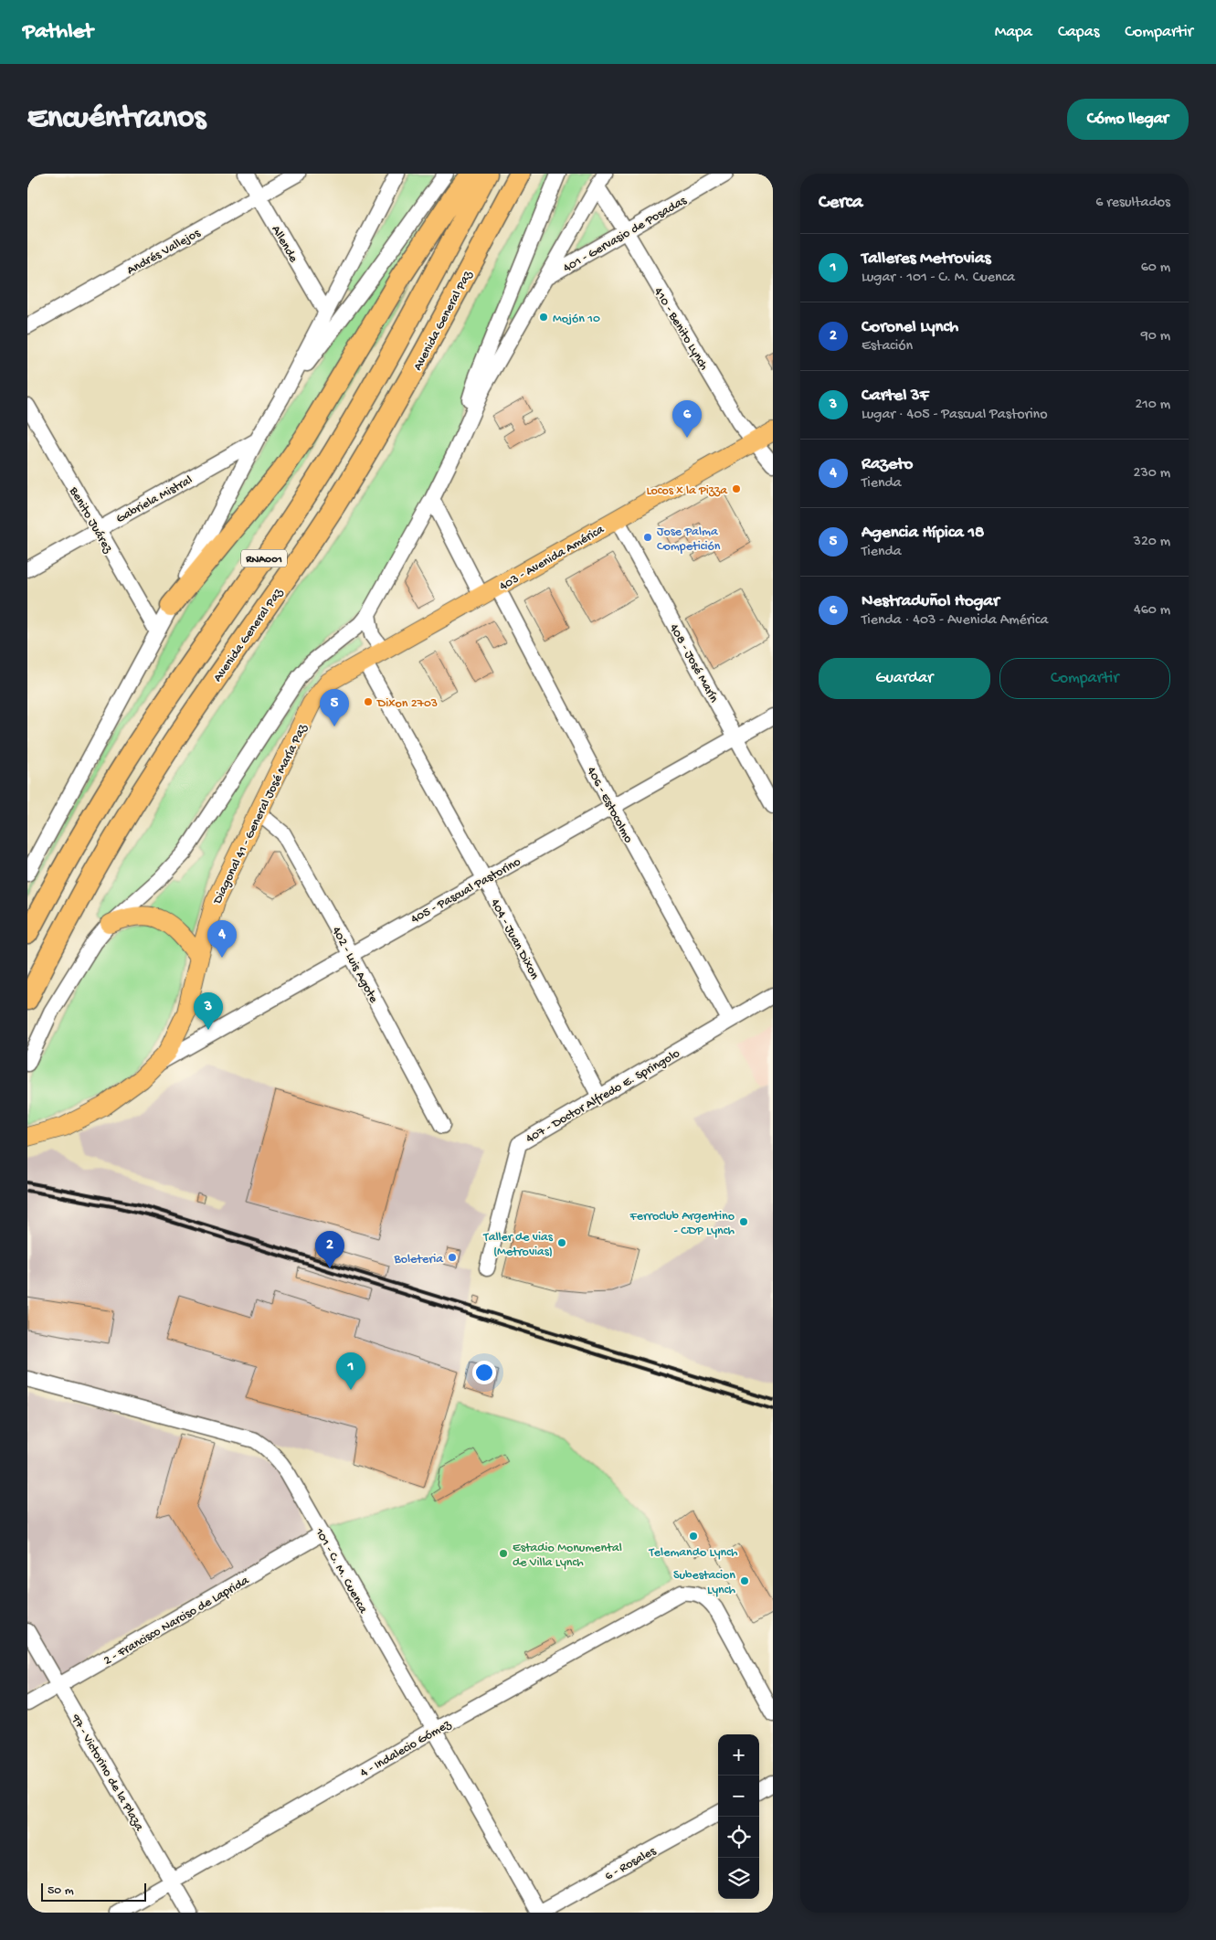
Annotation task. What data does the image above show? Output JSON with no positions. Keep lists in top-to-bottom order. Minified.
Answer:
{"streets":{"highway":["Avenida General Paz","RNA001"],"main road":["403 - Avenida América","Diagonal 41 - General José María Paz"],"street":["401 - Gervasio de Posadas","Allende","Andrés Vallejos","410 - Benito Lynch","Gabriela Mistral","Benito Juárez","408 - José Marín","406 - Estocolmo","405 - Pascual Pastorino","404 - Juan Dixon","402 - Luis Agote","407 - Doctor Alfredo E. Springolo","101 - C. M. Cuenca","2 - Francisco Narciso de Laprida","4 - Indalecio Gómez","97 - Victorino de la Plaza","6 - Rosales"]},"crossings":[["401 - Gervasio de Posadas","410 - Benito Lynch"],["Allende","Andrés Vallejos"],["410 - Benito Lynch","403 - Avenida América"],["Gabriela Mistral","Benito Juárez"],["403 - Avenida América","408 - José Marín"],["403 - Avenida América","406 - Estocolmo"],["403 - Avenida América","Diagonal 41 - General José María Paz"],["403 - Avenida América","404 - Juan Dixon"],["408 - José Marín","405 - Pascual Pastorino"],["406 - Estocolmo","405 - Pascual Pastorino"],["406 - Estocolmo","407 - Doctor Alfredo E. Springolo"],["Diagonal 41 - General José María Paz","405 - Pascual Pastorino"],["Diagonal 41 - General José María Paz","402 - Luis Agote"],["405 - Pascual Pastorino","404 - Juan Dixon"],["405 - Pascual Pastorino","402 - Luis Agote"],["404 - Juan Dixon","407 - Doctor Alfredo E. Springolo"],["101 - C. M. Cuenca","2 - Francisco Narciso de Laprida"],["101 - C. M. Cuenca","4 - Indalecio Gómez"],["101 - C. M. Cuenca","6 - Rosales"],["2 - Francisco Narciso de Laprida","97 - Victorino de la Plaza"],["4 - Indalecio Gómez","97 - Victorino de la Plaza"]],"places":["Mojón 10","Locos x la Pizza","Jose Palma Competición","Dixon 2703","Ferroclub Argentino - CDP Lynch","Taller de vias (Metrovias)","Boleteria","Telemando Lynch","Estadio Monumental de Villa Lynch","Subestacion Lynch"],"scale_bar":"50 m","page":{"header":"Pathlet","nav":["Mapa","Capas","Compartir"],"buttons":["Cómo llegar",["Guardar","Compartir"]],"title":"Encuéntranos","heading":["Cerca","6 resultados"],"list":[{"mark":"1","name":"Talleres Metrovias","note":"Lugar · 101 - C. M. Cuenca","value":"60 m"},{"mark":"2","name":"Coronel Lynch","note":"Estación","value":"90 m"},{"mark":"3","name":"Cartel 3F","note":"Lugar · 405 - Pascual Pastorino","value":"210 m"},{"mark":"4","name":"Razeto","note":"Tienda","value":"230 m"},{"mark":"5","name":"Agencia Hípica 18","note":"Tienda","value":"320 m"},{"mark":"6","name":"Nestraduñol Hogar","note":"Tienda · 403 - Avenida América","value":"460 m"}],"pins":["6","5","4","3","2","1"],"map_buttons":["+","−"],"scale":"50 m"}}
